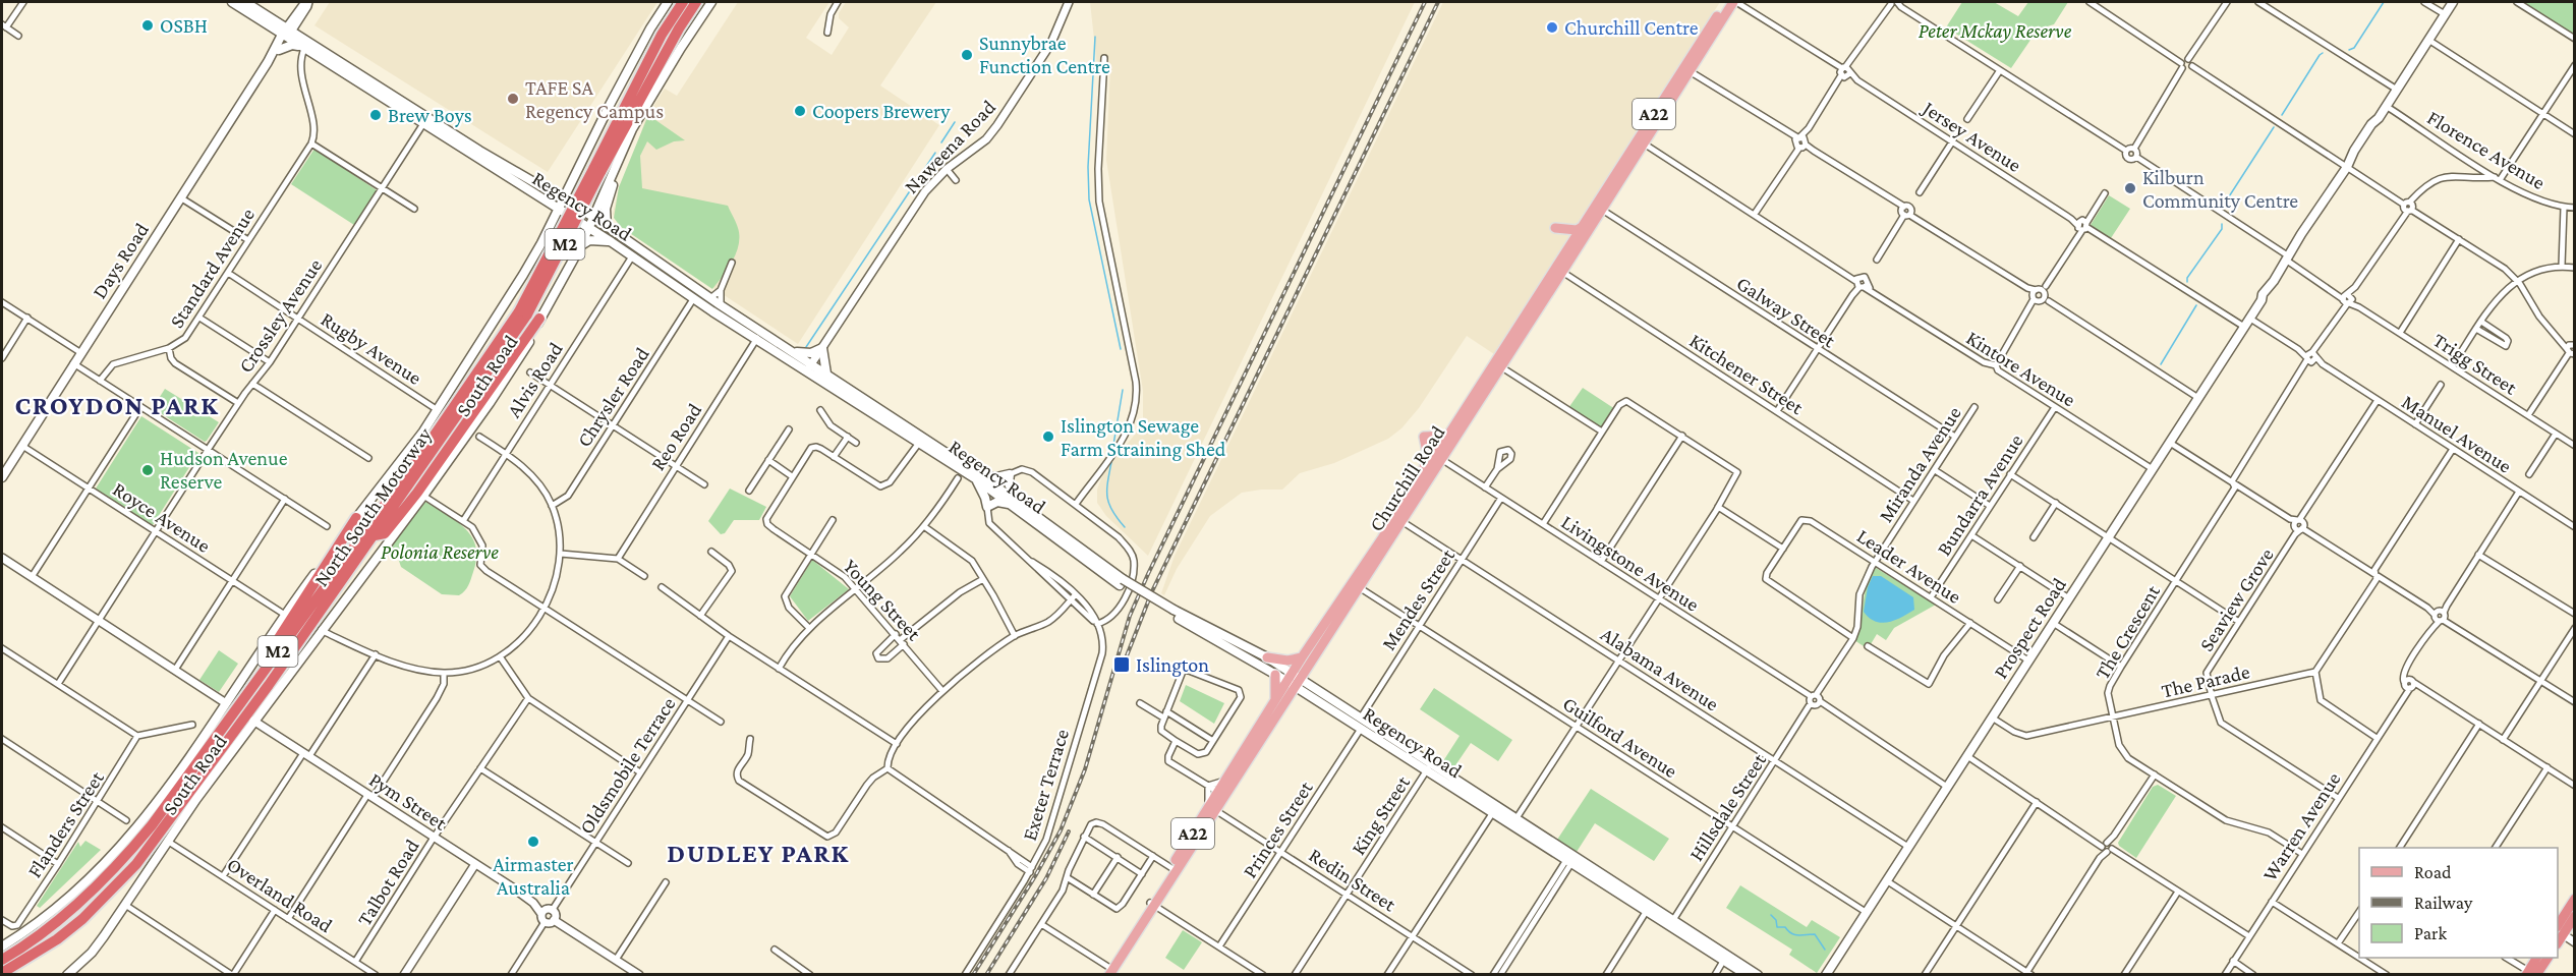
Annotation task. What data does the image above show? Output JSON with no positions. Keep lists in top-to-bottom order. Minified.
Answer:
{"streets":{"highway":["M2","North South Motorway"],"main road":["A22","Regency Road","Days Road","South Road","Churchill Road","Prospect Road"],"street":["Jersey Avenue","Naweena Road","Florence Avenue","Standard Avenue","Galway Street","Crossley Avenue","Rugby Avenue","Trigg Street","Kintore Avenue","Kitchener Street","Alvis Road","Chrysler Road","Manuel Avenue","Reo Road","Miranda Avenue","Bundarra Avenue","Royce Avenue","Livingstone Avenue","Leader Avenue","Young Street","Mendes Street","Seaview Grove","The Crescent","Alabama Avenue","The Parade","Guilford Avenue","Oldsmobile Terrace","Exeter Terrace","Pym Street","Hillsdale Street","King Street","Flanders Street","Warren Avenue","Princes Street","Redin Street","Talbot Road","Overland Road"]},"crossings":[["Jersey Avenue","Churchill Road"],["Jersey Avenue","Prospect Road"],["Naweena Road","Regency Road"],["Florence Avenue","Prospect Road"],["Regency Road","Days Road"],["Regency Road","Standard Avenue"],["Regency Road","Crossley Avenue"],["Regency Road","South Road"],["Regency Road","Alvis Road"],["Regency Road","Chrysler Road"],["Regency Road","Reo Road"],["Regency Road","Churchill Road"],["Regency Road","Young Street"],["Regency Road","Mendes Street"],["Regency Road","Hillsdale Street"],["Regency Road","King Street"],["Regency Road","Princes Street"],["Days Road","Royce Avenue"],["Standard Avenue","Rugby Avenue"],["Galway Street","Miranda Avenue"],["Galway Street","Churchill Road"],["Crossley Avenue","Rugby Avenue"],["Crossley Avenue","Royce Avenue"],["Rugby Avenue","South Road"],["Trigg Street","Prospect Road"],["Kintore Avenue","Churchill Road"],["Kintore Avenue","Bundarra Avenue"],["Kintore Avenue","Prospect Road"],["Kitchener Street","Miranda Avenue"],["Kitchener Street","Churchill Road"],["South Road","Royce Avenue"],["South Road","Pym Street"],["South Road","Overland Road"],["Manuel Avenue","Seaview Grove"],["Manuel Avenue","Prospect Road"],["Miranda Avenue","Leader Avenue"],["Miranda Avenue","Hillsdale Street"],["Churchill Road","Livingstone Avenue"],["Churchill Road","Alabama Avenue"],["Churchill Road","Guilford Avenue"],["Churchill Road","Redin Street"],["Bundarra Avenue","Leader Avenue"],["Livingstone Avenue","Mendes Street"],["Livingstone Avenue","Prospect Road"],["Livingstone Avenue","Hillsdale Street"],["Leader Avenue","Prospect Road"],["Leader Avenue","Hillsdale Street"],["Mendes Street","Alabama Avenue"],["Mendes Street","Guilford Avenue"],["Seaview Grove","The Parade"],["Seaview Grove","Warren Avenue"],["Prospect Road","Alabama Avenue"],["Prospect Road","The Parade"],["Prospect Road","Guilford Avenue"],["The Crescent","The Parade"],["The Crescent","Warren Avenue"],["Alabama Avenue","Hillsdale Street"],["Guilford Avenue","Hillsdale Street"],["Oldsmobile Terrace","Pym Street"],["Pym Street","Talbot Road"],["King Street","Redin Street"],["Princes Street","Redin Street"],["Talbot Road","Overland Road"]],"districts":["CROYDON PARK","DUDLEY PARK"],"parks":["Peter Mckay Reserve","Polonia Reserve"],"places":{"other":["OSBH","Churchill Centre","Sunnybrae Function Centre","TAFE SA Regency Campus","Coopers Brewery","Brew Boys","Kilburn Community Centre","Islington Sewage Farm Straining Shed","Hudson Avenue Reserve","Airmaster Australia"],"transit":["Islington"]},"legend":["Road","Railway","Park"]}
